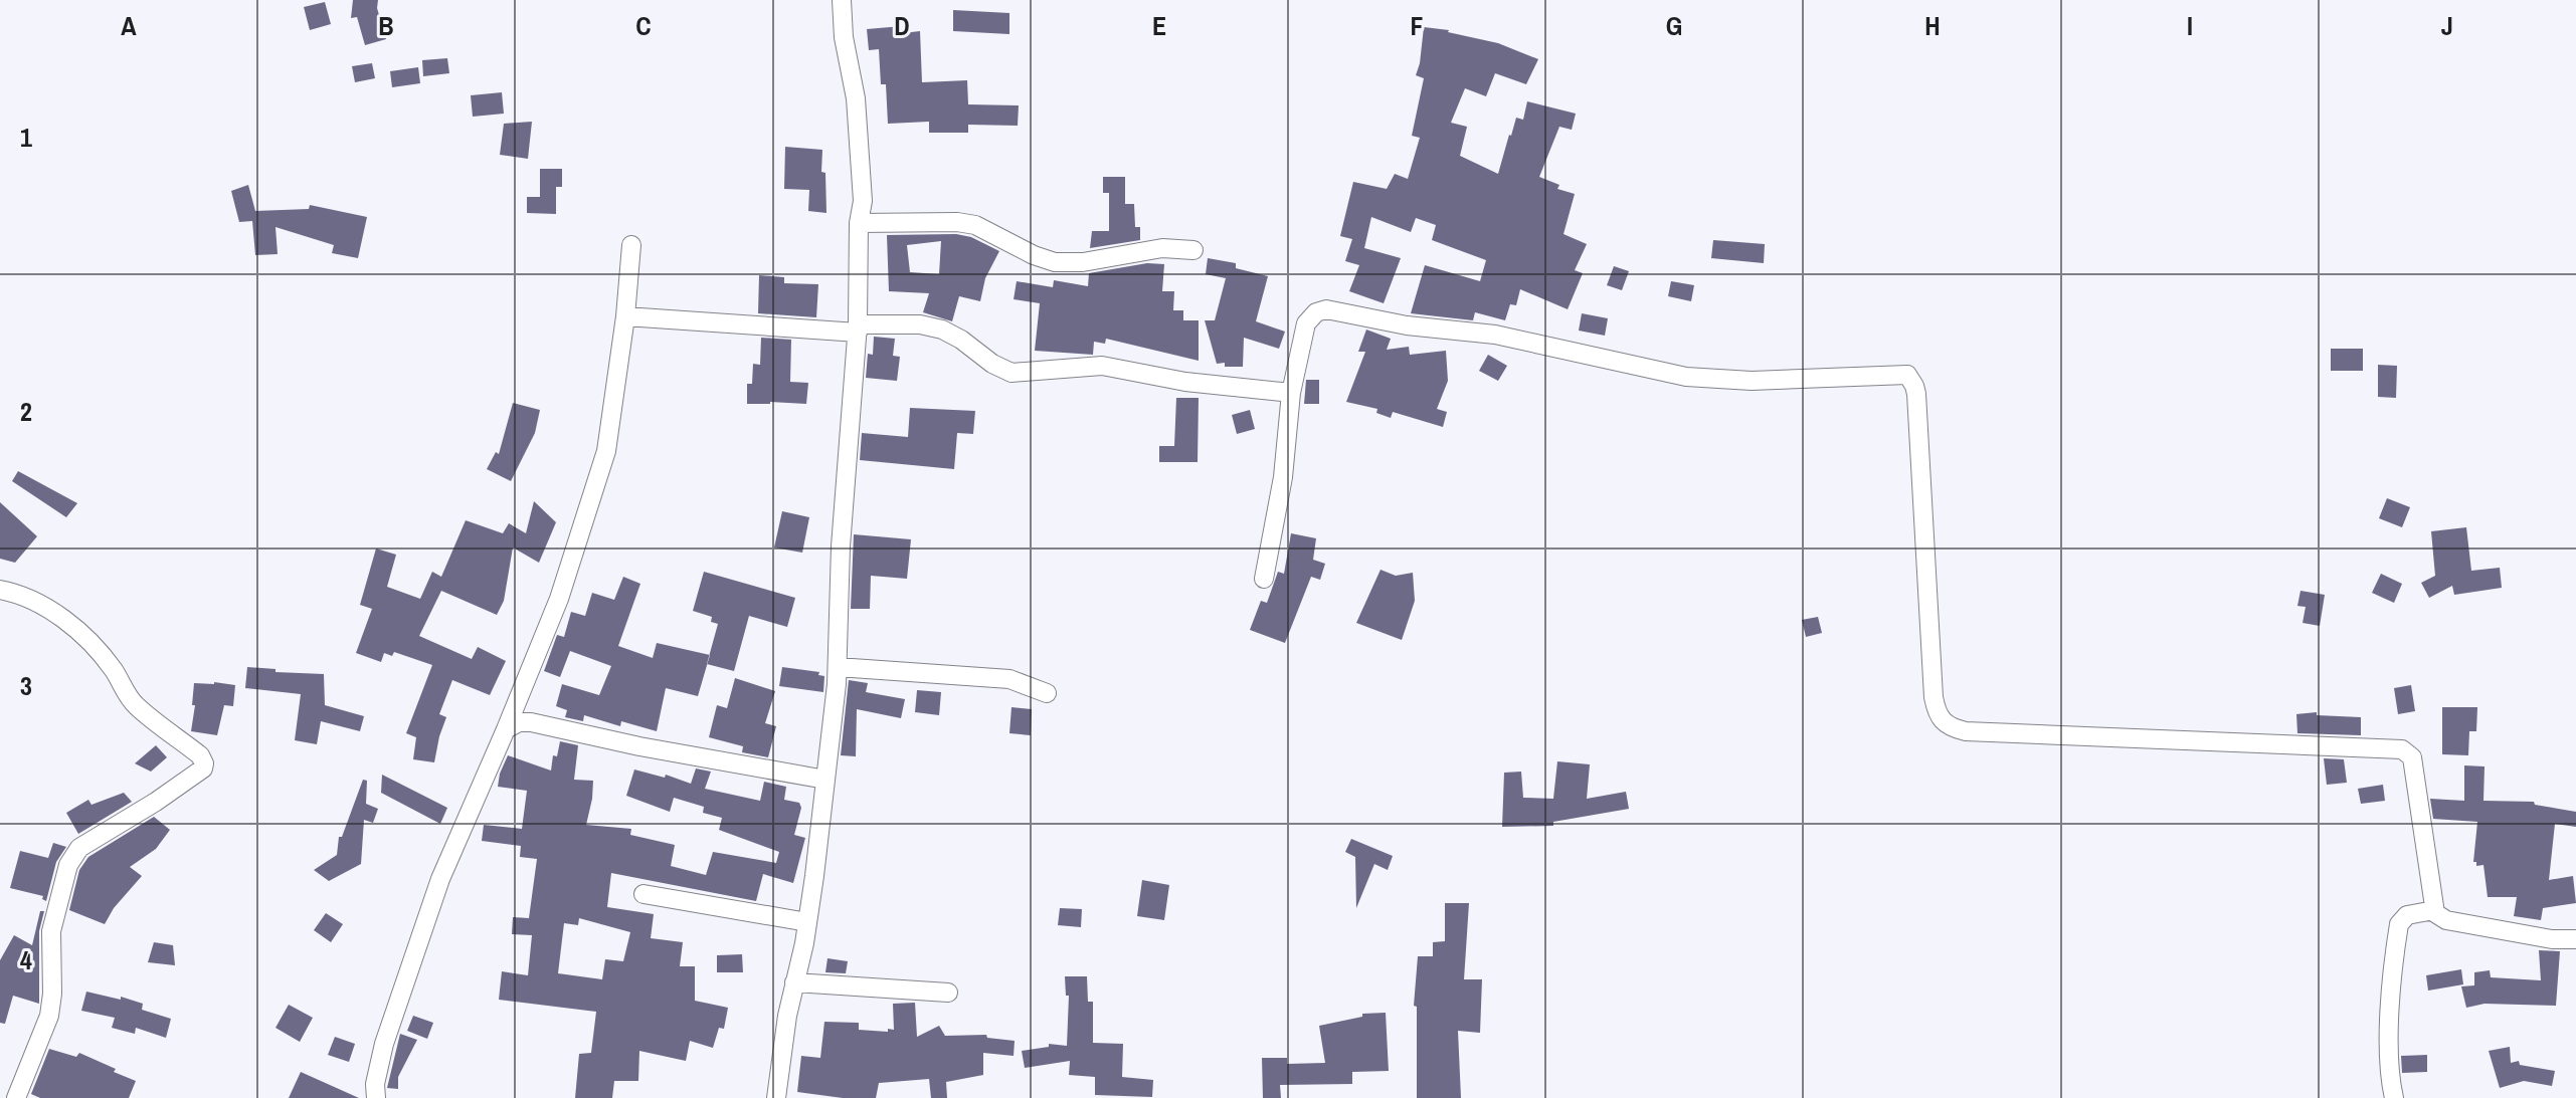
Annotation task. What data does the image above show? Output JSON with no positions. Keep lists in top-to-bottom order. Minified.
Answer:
{"grid":{"columns":["A","B","C","D","E","F","G","H","I","J"],"rows":["1","2","3","4"]}}
